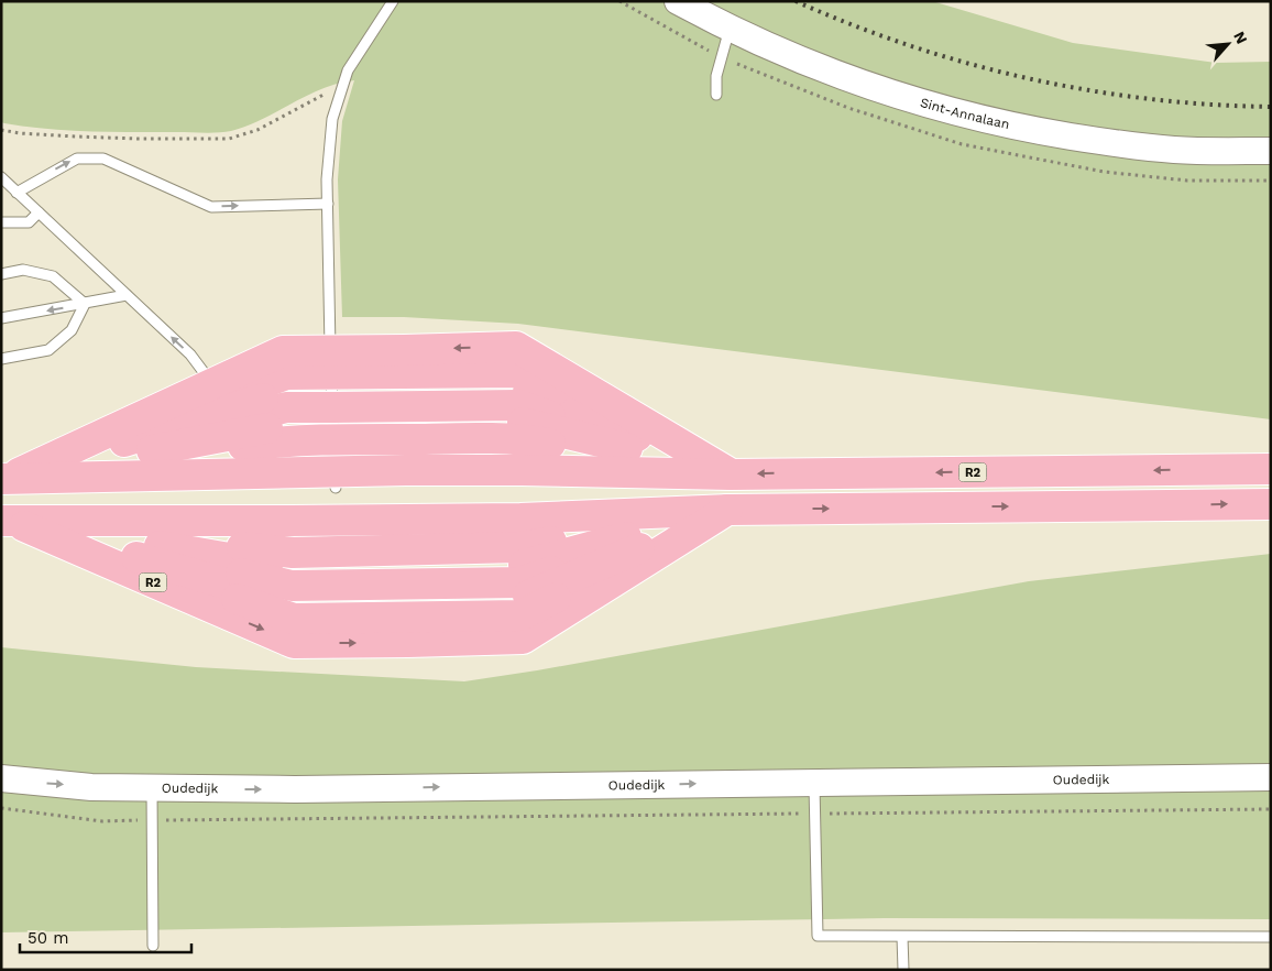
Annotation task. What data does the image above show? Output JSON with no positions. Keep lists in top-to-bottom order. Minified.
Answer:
{"streets":{"highway":["R2"],"street":["Sint-Annalaan","Oudedijk"]},"one_way":["Oudedijk"],"scale_bar":"50 m","north":"top right"}
